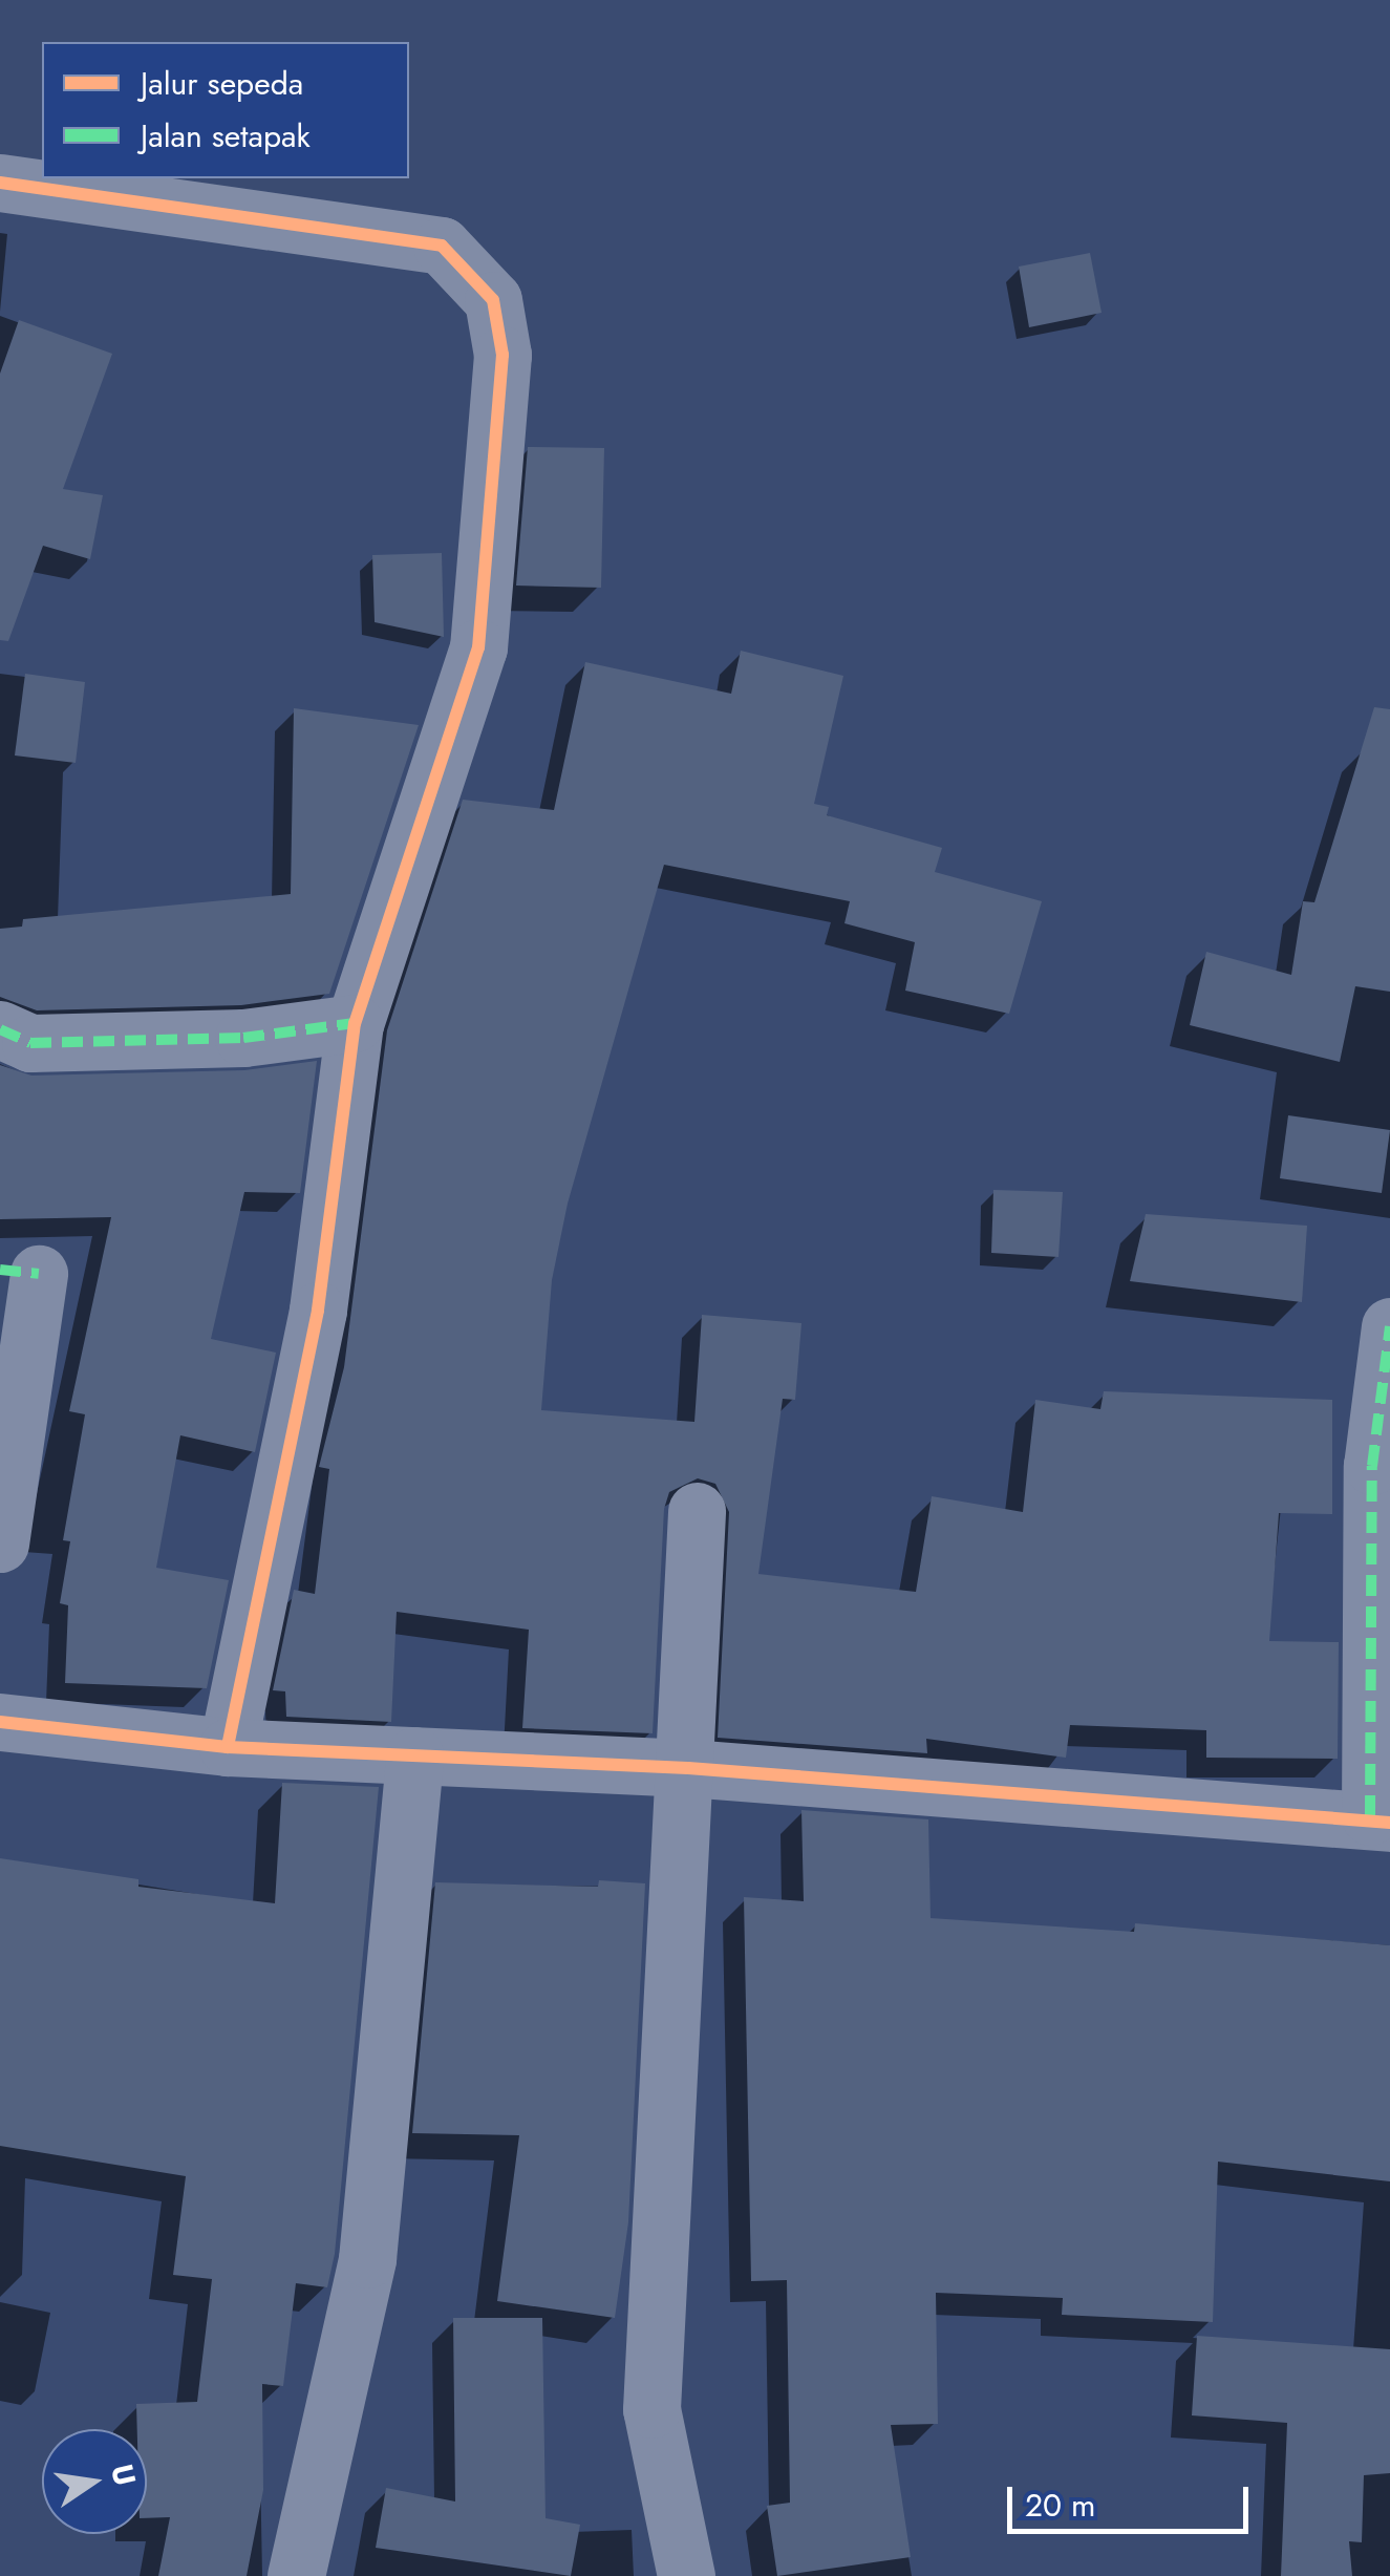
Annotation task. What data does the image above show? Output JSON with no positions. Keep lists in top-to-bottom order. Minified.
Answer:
{"legend":["Jalur sepeda","Jalan setapak"],"scale_bar":"20 m","north":"right"}
